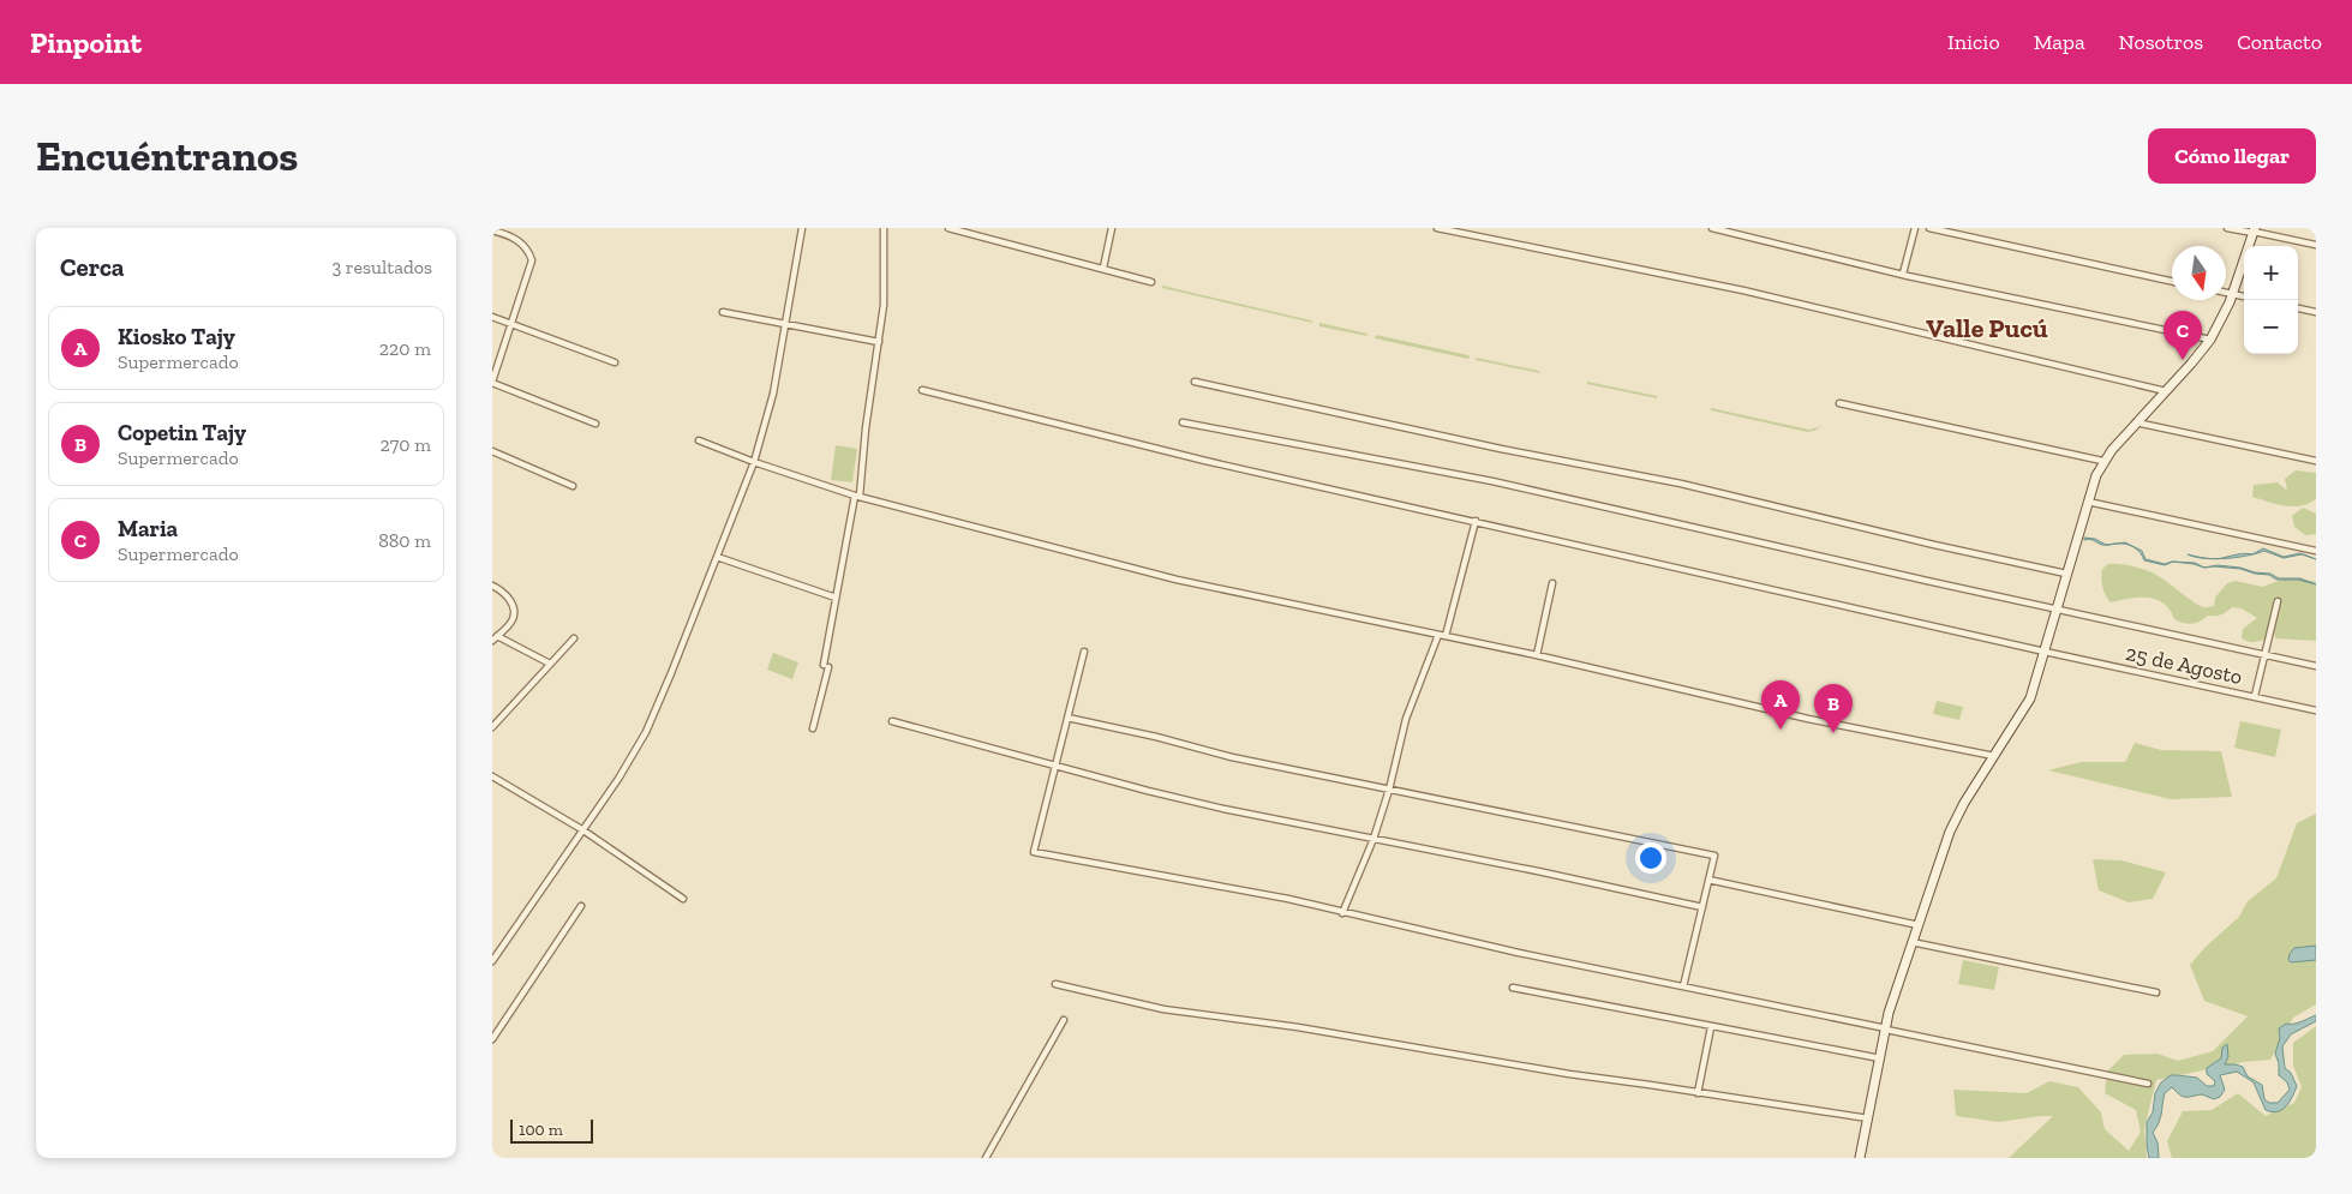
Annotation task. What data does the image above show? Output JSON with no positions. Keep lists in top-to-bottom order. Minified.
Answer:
{"streets":{"street":["25 de Agosto"]},"districts":["Valle Pucú"],"scale_bar":"100 m","north":"bottom","page":{"header":"Pinpoint","nav":["Inicio","Mapa","Nosotros","Contacto"],"buttons":"Cómo llegar","title":"Encuéntranos","heading":["Cerca","3 resultados"],"map_buttons":["+","−"],"list":[{"mark":"A","name":"Kiosko Tajy","note":"Supermercado","value":"220 m"},{"mark":"B","name":"Copetin Tajy","note":"Supermercado","value":"270 m"},{"mark":"C","name":"Maria","note":"Supermercado","value":"880 m"}],"pins":["C","A","B"],"scale":"100 m"}}
